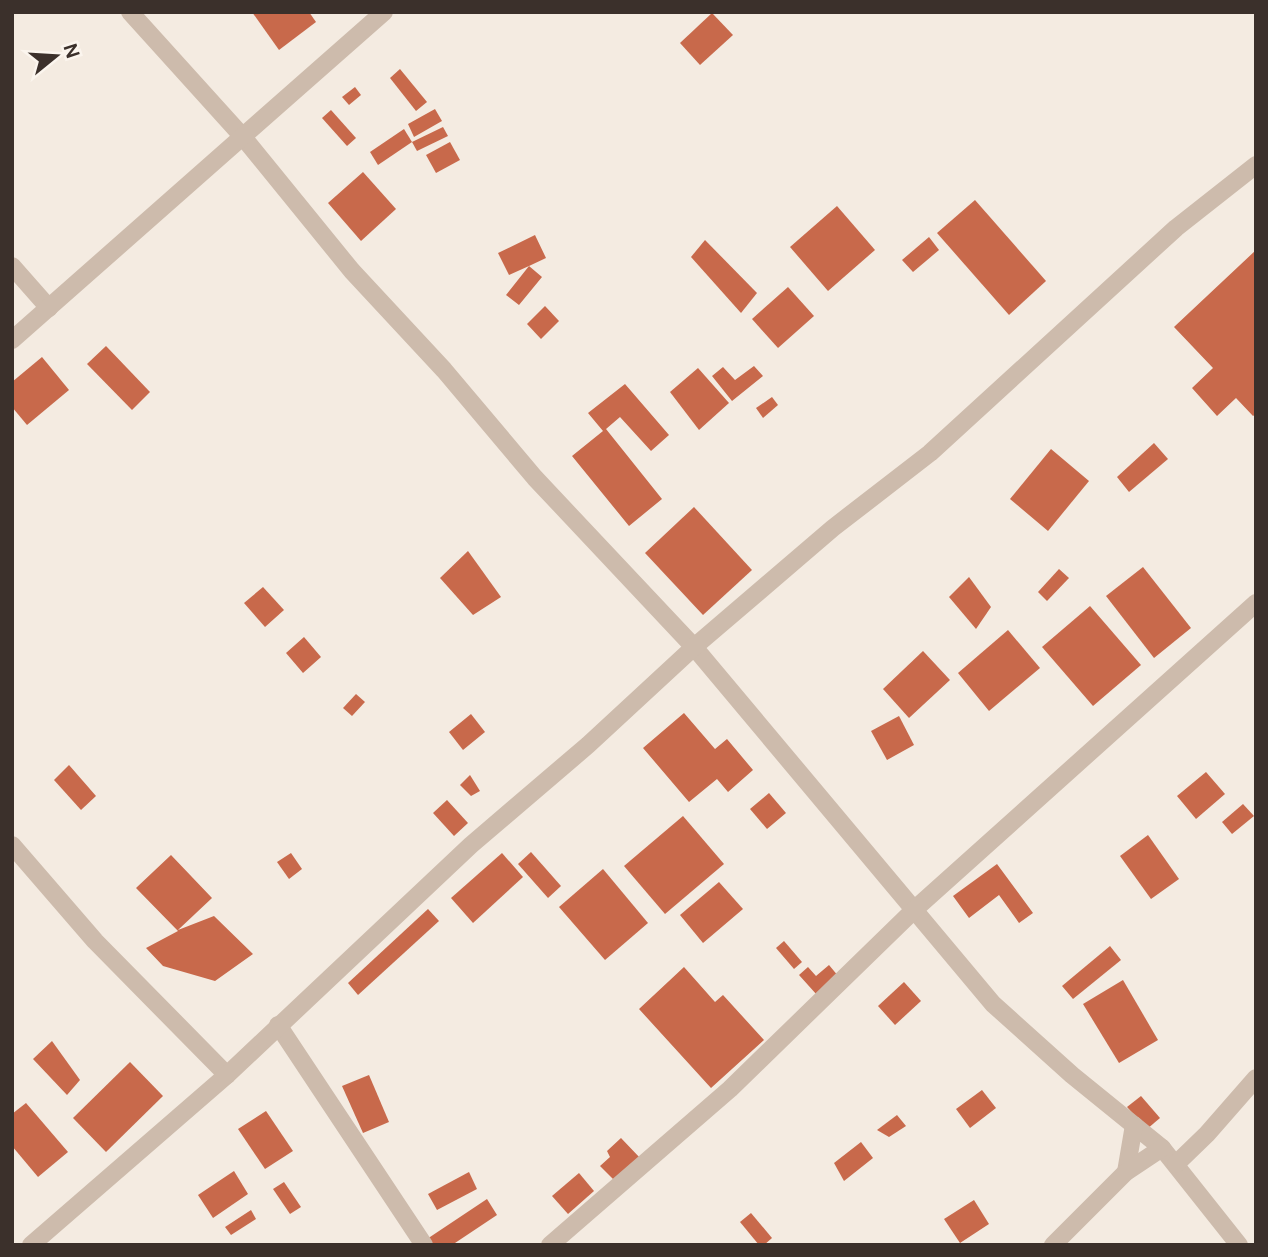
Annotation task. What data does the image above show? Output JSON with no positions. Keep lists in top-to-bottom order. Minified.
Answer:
{"north":"right"}
